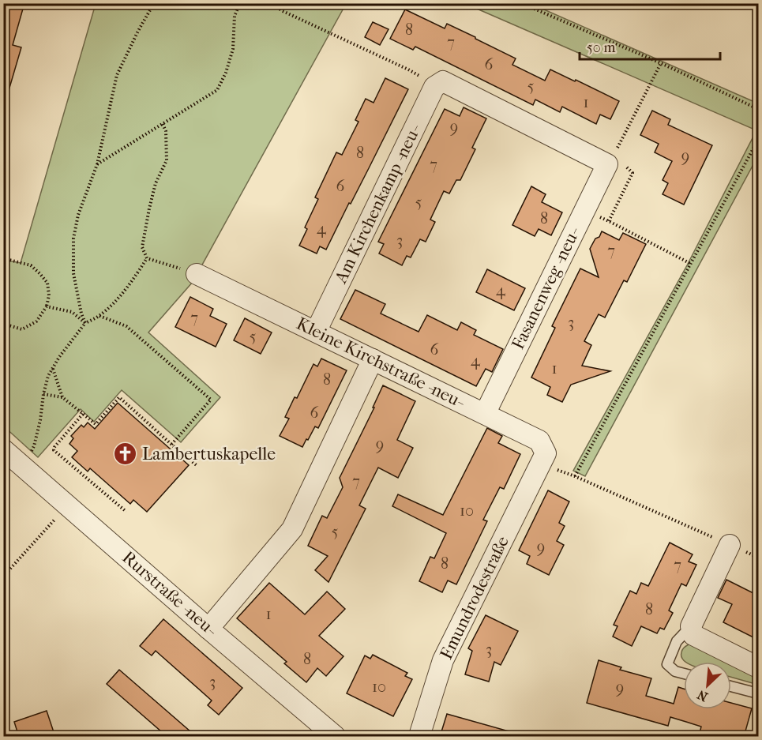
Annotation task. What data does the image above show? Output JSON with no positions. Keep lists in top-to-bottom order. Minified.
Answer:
{"streets":{"street":["Am Kirchenkamp -neu-","Fasanenweg -neu-","Kleine Kirchstraße -neu-","Rurstraße -neu-","Emundrodestraße"]},"crossings":[["Am Kirchenkamp -neu-","Kleine Kirchstraße -neu-"],["Fasanenweg -neu-","Kleine Kirchstraße -neu-"],["Kleine Kirchstraße -neu-","Emundrodestraße"]],"places":{"church":["Lambertuskapelle"]},"house_numbers":["8","7","6","5","1","9","8","9","7","6","5","8","4","3","7","4","7","3","5","6","4","1","8","6","9","7","10","5","9","8","7","8","1","3","8","3","10","9"],"scale_bar":"50 m","north":"bottom left"}
